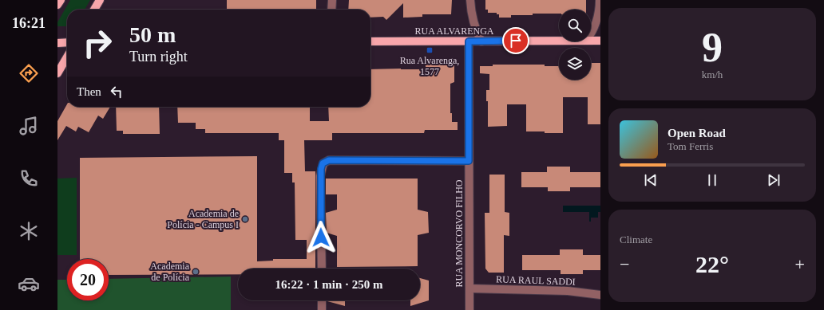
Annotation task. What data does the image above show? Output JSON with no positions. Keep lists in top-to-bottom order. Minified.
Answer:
{"streets":{"main road":["RUA ALVARENGA"],"street":["RUA MONCORVO FILHO","RUA RAUL SADDI"]},"crossings":[["RUA ALVARENGA","RUA MONCORVO FILHO"],["RUA MONCORVO FILHO","RUA RAUL SADDI"]],"places":{"transit":["Rua Alvarenga, 1577"],"other":["Academia de Polícia - Campus I","Academia de Polícia"]},"page":{"tabs":"16:21","tile":[["9","km/h"],"Climate"],"turn":["50 m","Turn right"],"then":"Then","song":["Open Road","Tom Ferris"],"heat":["−","22°","+"],"limit":"20","trip":"16:22 · 1 min · 250 m"}}
